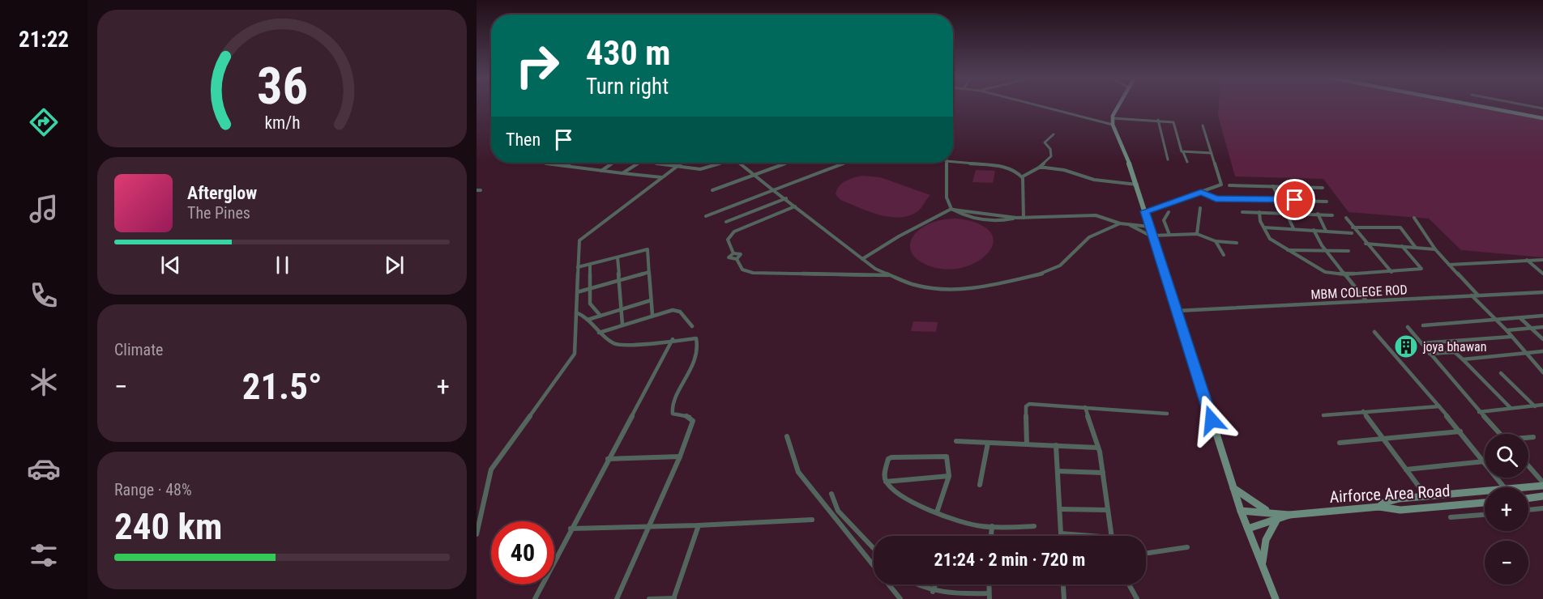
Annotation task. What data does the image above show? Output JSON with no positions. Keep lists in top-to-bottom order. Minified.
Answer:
{"streets":{"street":["MBM COLEGE ROD","Airforce Area Road"]},"places":{"building":["joya bhawan"]},"page":{"tabs":"21:22","turn":["430 m","Turn right"],"then":"Then","song":["Afterglow","The Pines"],"tile":["Climate",["Range · 48%","240 km"]],"heat":["−","21.5°","+"],"map_buttons":["+","−"],"limit":"40","trip":"21:24 · 2 min · 720 m","gauge":["36","km/h"]}}
